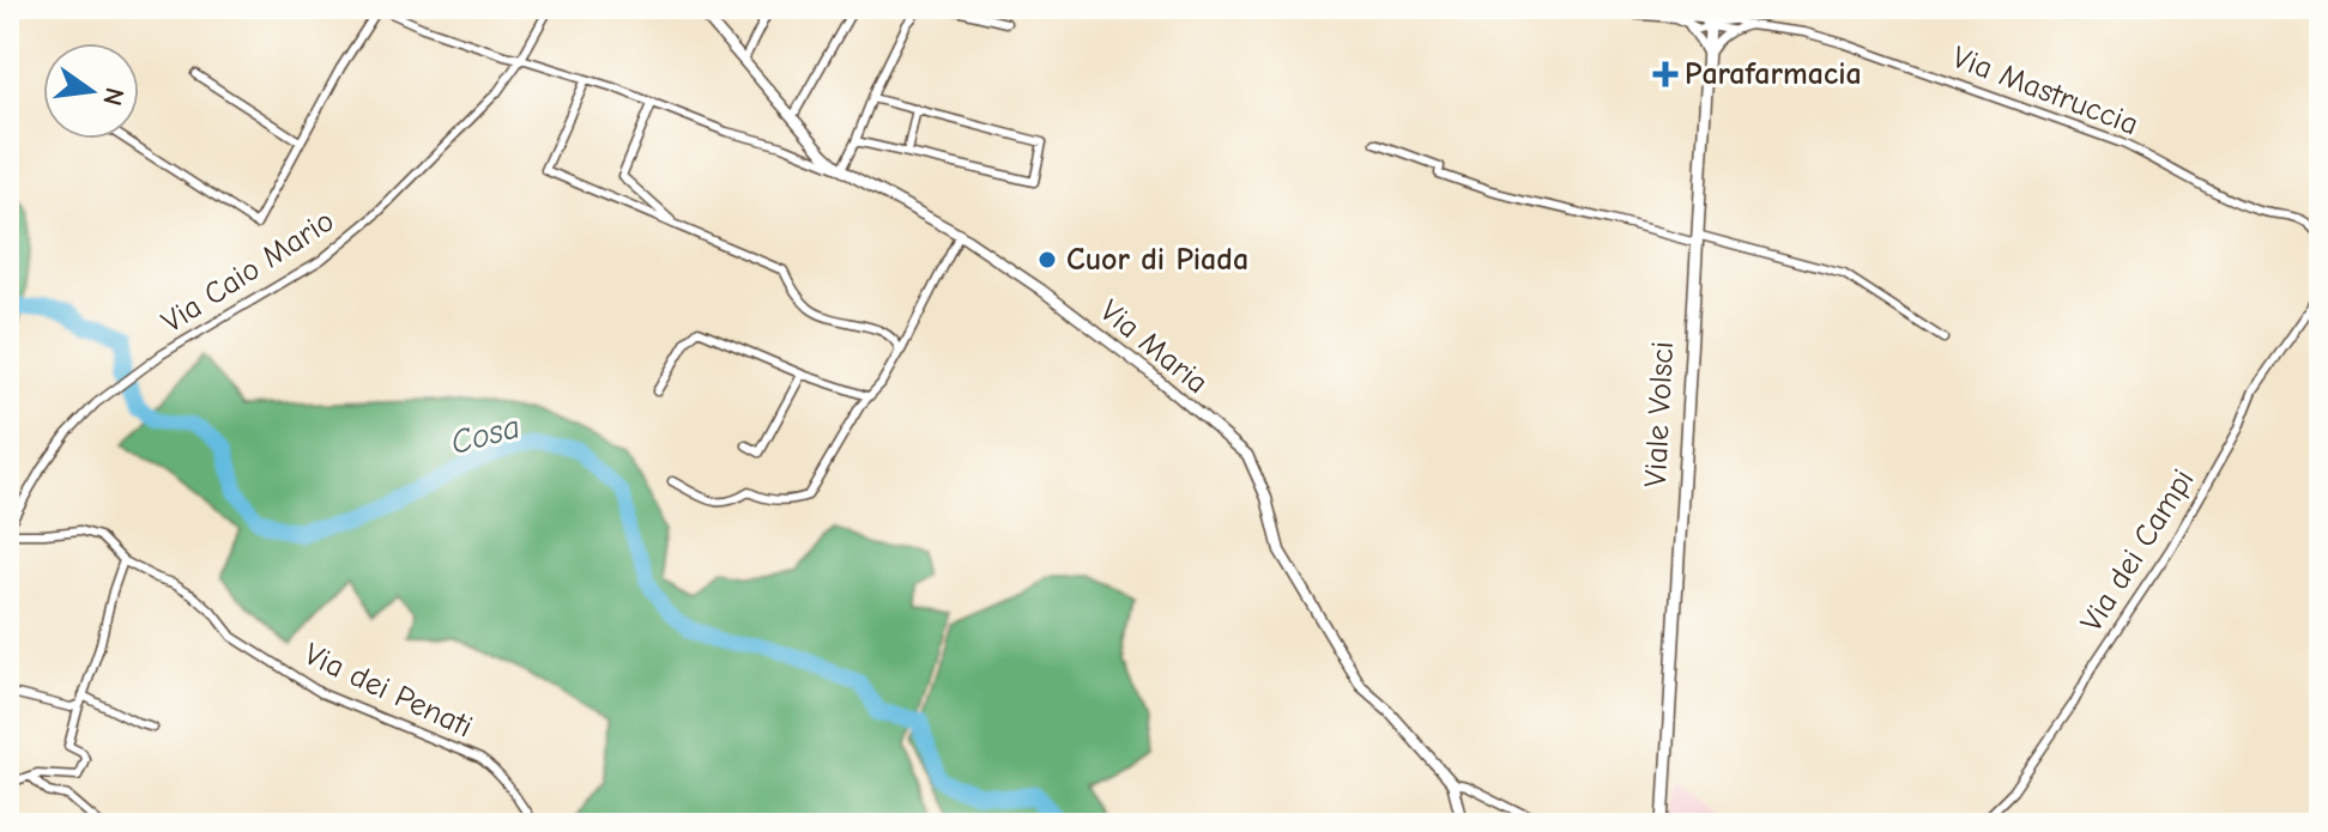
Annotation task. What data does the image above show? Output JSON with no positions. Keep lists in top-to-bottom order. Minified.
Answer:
{"streets":{"main road":["Viale Volsci"],"street":["Via Mastruccia","Via Caio Mario","Via Maria","Via dei Campi","Via dei Penati"]},"crossings":[["Via Caio Mario","Via dei Penati"]],"water":["Cosa"],"places":{"health":["Parafarmacia"],"other":["Cuor di Piada"]},"north":"right"}
